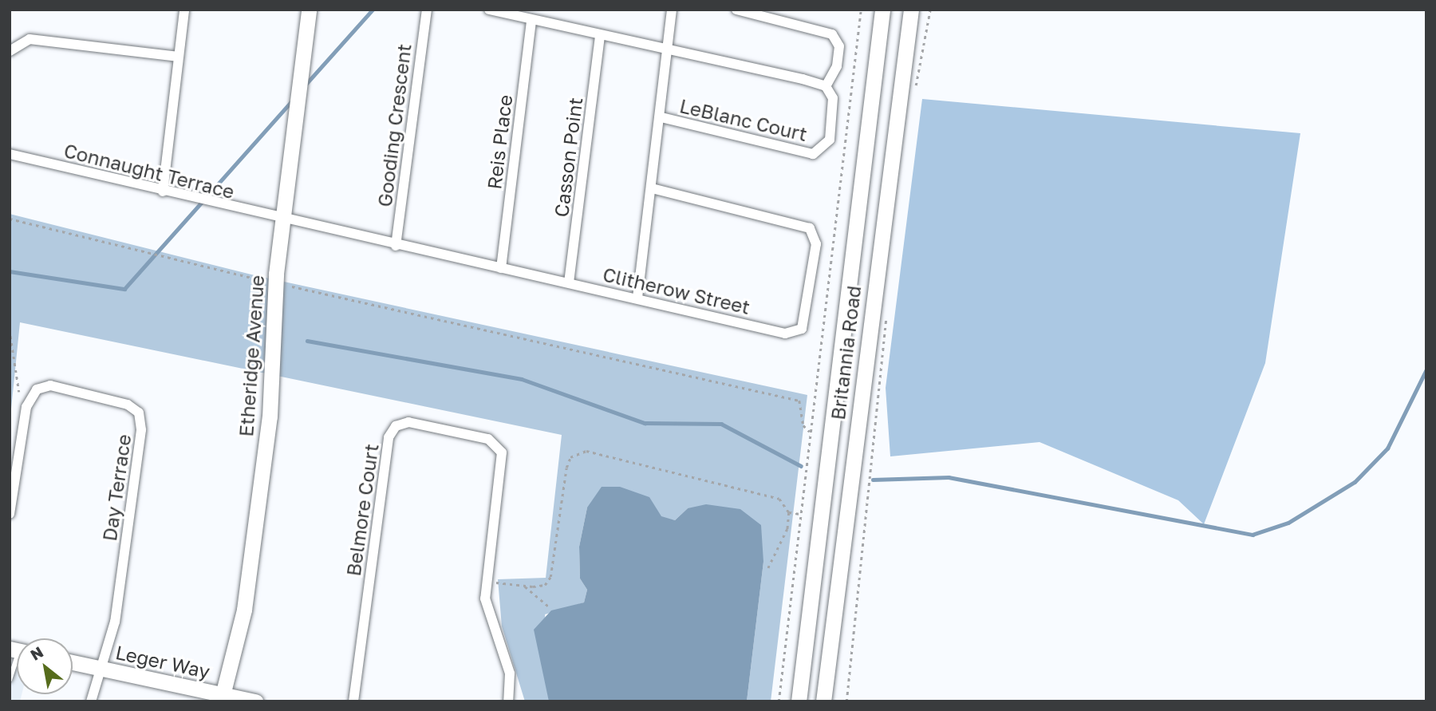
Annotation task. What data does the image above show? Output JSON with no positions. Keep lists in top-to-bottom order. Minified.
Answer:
{"streets":{"main road":["Britannia Road","Etheridge Avenue","Leger Way"],"street":["LeBlanc Court","Gooding Crescent","Reis Place","Casson Point","Connaught Terrace","Clitherow Street","Day Terrace","Belmore Court"]},"crossings":[["Gooding Crescent","Clitherow Street"],["Reis Place","Clitherow Street"],["Casson Point","Clitherow Street"],["Connaught Terrace","Clitherow Street"],["Connaught Terrace","Etheridge Avenue"],["Clitherow Street","Etheridge Avenue"],["Etheridge Avenue","Leger Way"],["Day Terrace","Leger Way"]],"north":"top left"}
